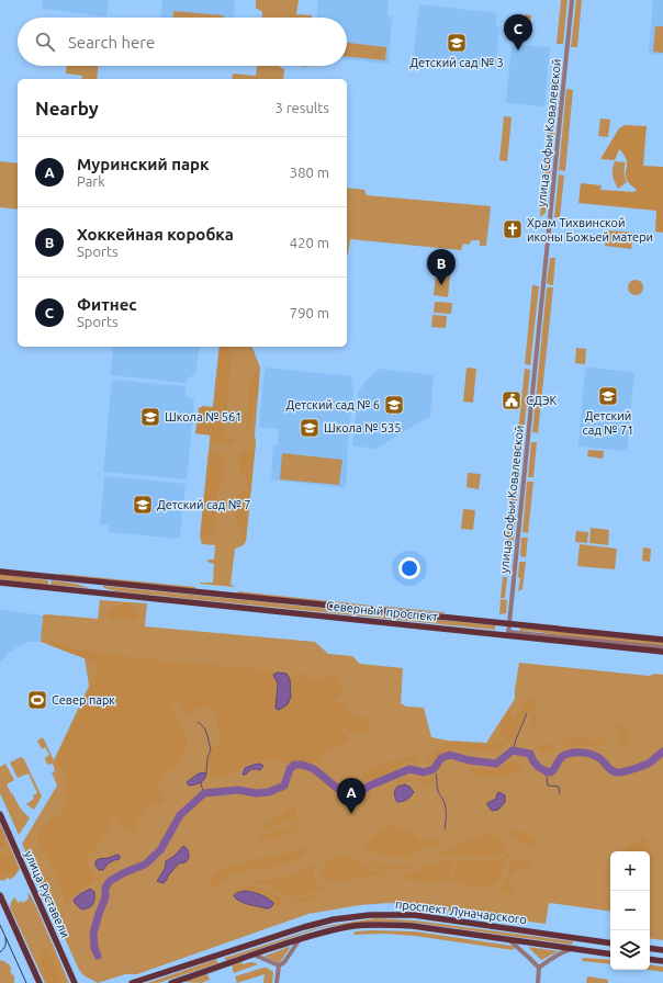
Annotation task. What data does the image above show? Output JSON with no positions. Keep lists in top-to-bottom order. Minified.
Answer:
{"streets":{"main road":["Северный проспект","улица Руставели","проспект Луначарского"],"street":["улица Софьи Ковалевской"]},"crossings":[["улица Софьи Ковалевской","Северный проспект"]],"places":{"school or university":["Детский сад № 3","Детский сад № 71","Детский сад № 6","Школа № 561","Школа № 535","Детский сад № 7"],"church":["Храм Тихвинской иконы Божьей матери"],"public building":["СДЭК"],"sports":["Север парк"]},"page":{"pins":["C","B","A"],"search":"Search here","heading":["Nearby","3 results"],"list":[{"mark":"A","name":"Муринский парк","note":"Park","value":"380 m"},{"mark":"B","name":"Хоккейная коробка","note":"Sports","value":"420 m"},{"mark":"C","name":"Фитнес","note":"Sports","value":"790 m"}],"map_buttons":["+","−"]}}
